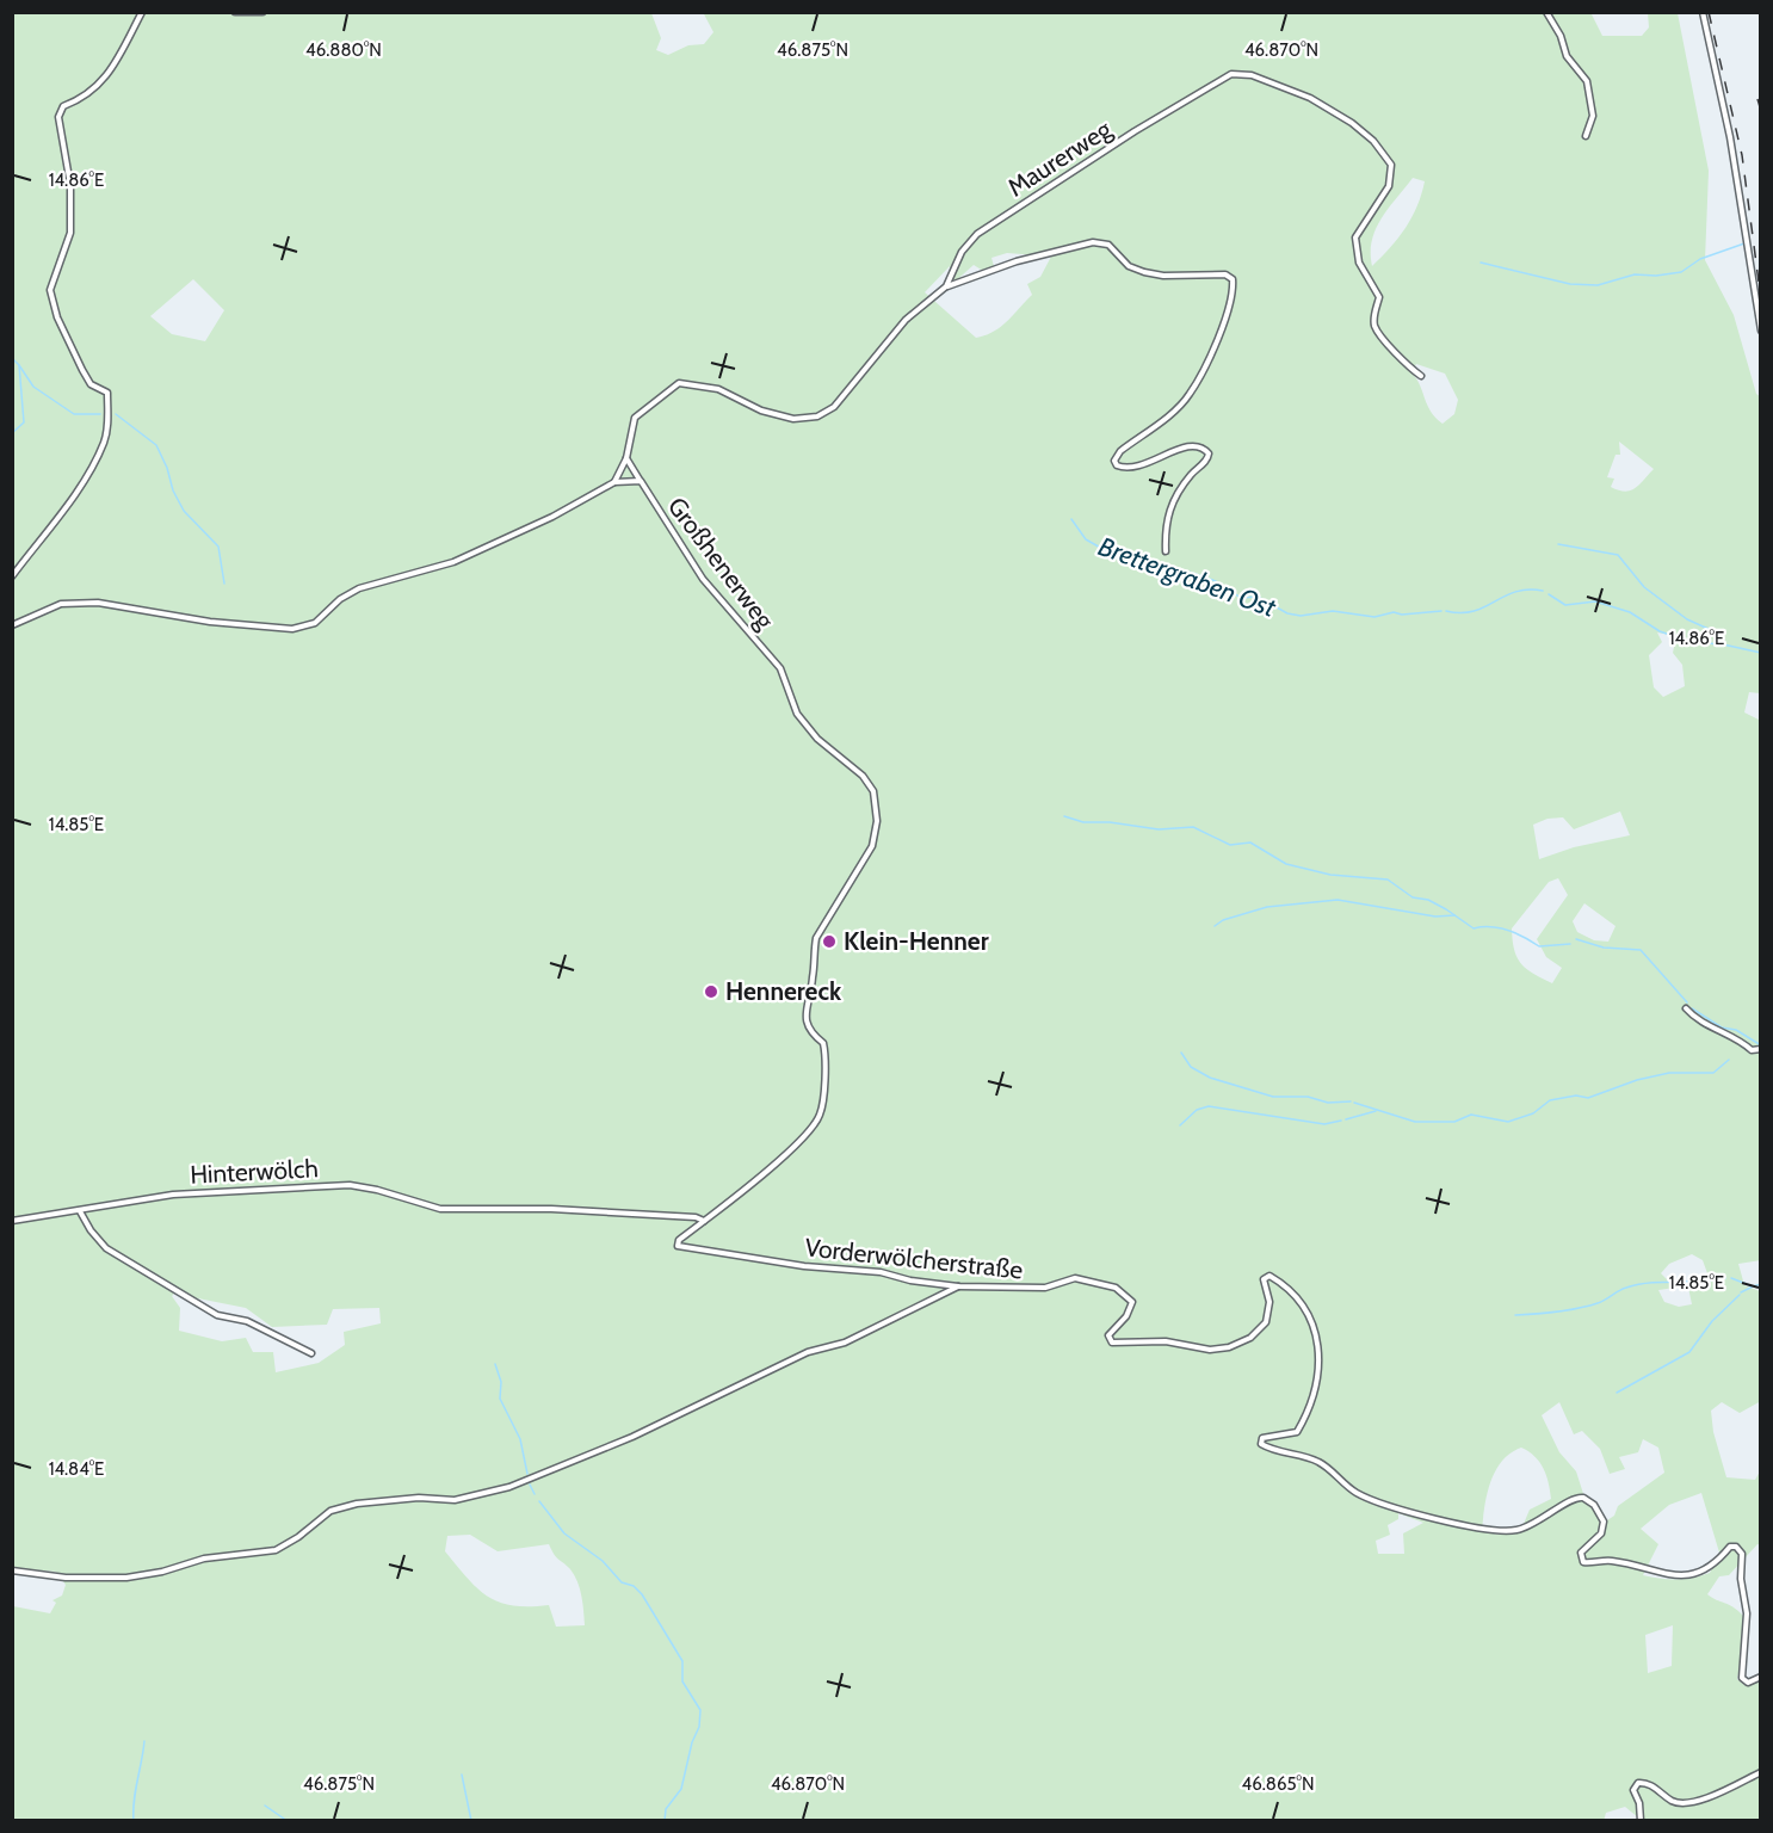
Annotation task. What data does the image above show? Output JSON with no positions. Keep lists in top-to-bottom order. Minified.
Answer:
{"streets":{"street":["Maurerweg","Großhenerweg","Hinterwölch","Vorderwölcherstraße"]},"crossings":[["Maurerweg","Großhenerweg"],["Großhenerweg","Hinterwölch"],["Großhenerweg","Vorderwölcherstraße"],["Hinterwölch","Vorderwölcherstraße"]],"water":["Brettergraben Ost"],"places":["Klein-Henner","Hennereck"],"coordinates":["46.880°N","46.875°N","46.870°N","14.86°E","14.85°E","14.84°E","46.865°N"]}
